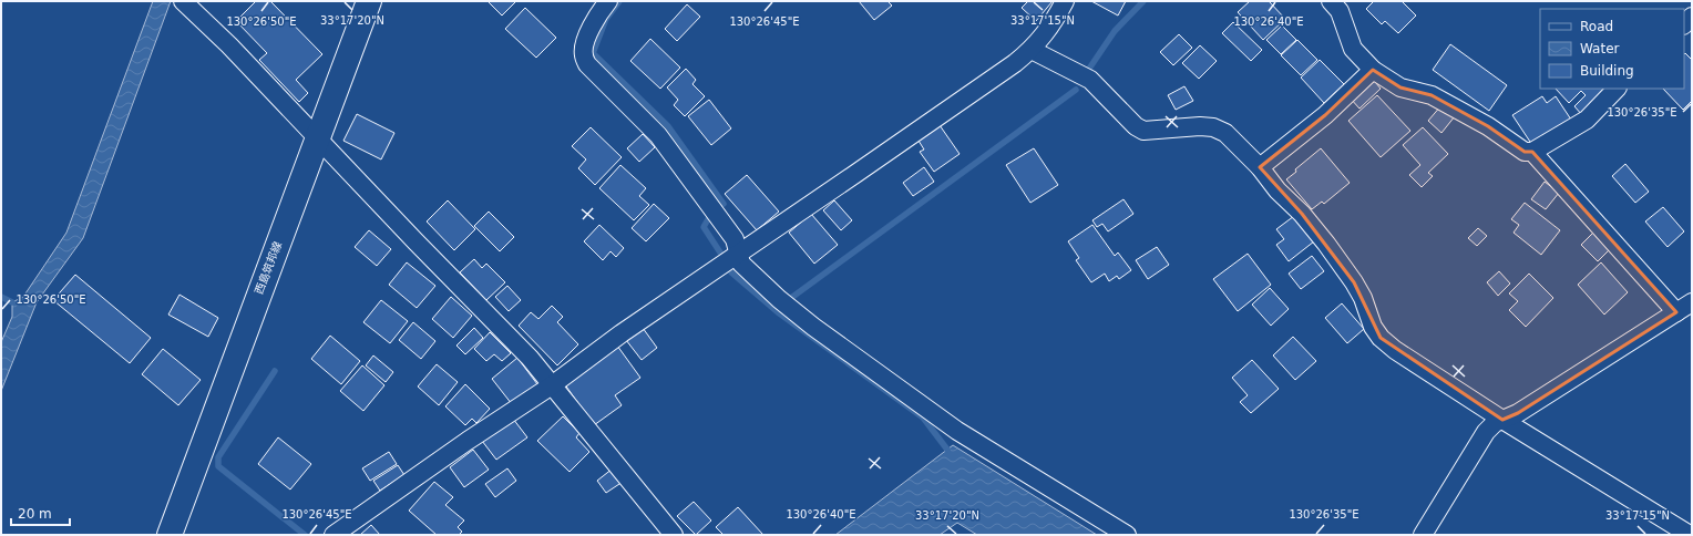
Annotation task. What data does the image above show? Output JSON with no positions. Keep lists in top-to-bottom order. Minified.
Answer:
{"streets":{"main road":["西島筑邦線"]},"legend":["Road","Water","Building"],"scale_bar":"20 m","coordinates":["33°17'20\"N","33°17'15\"N","130°26'50\"E","130°26'45\"E","130°26'40\"E","130°26'35\"E"]}
